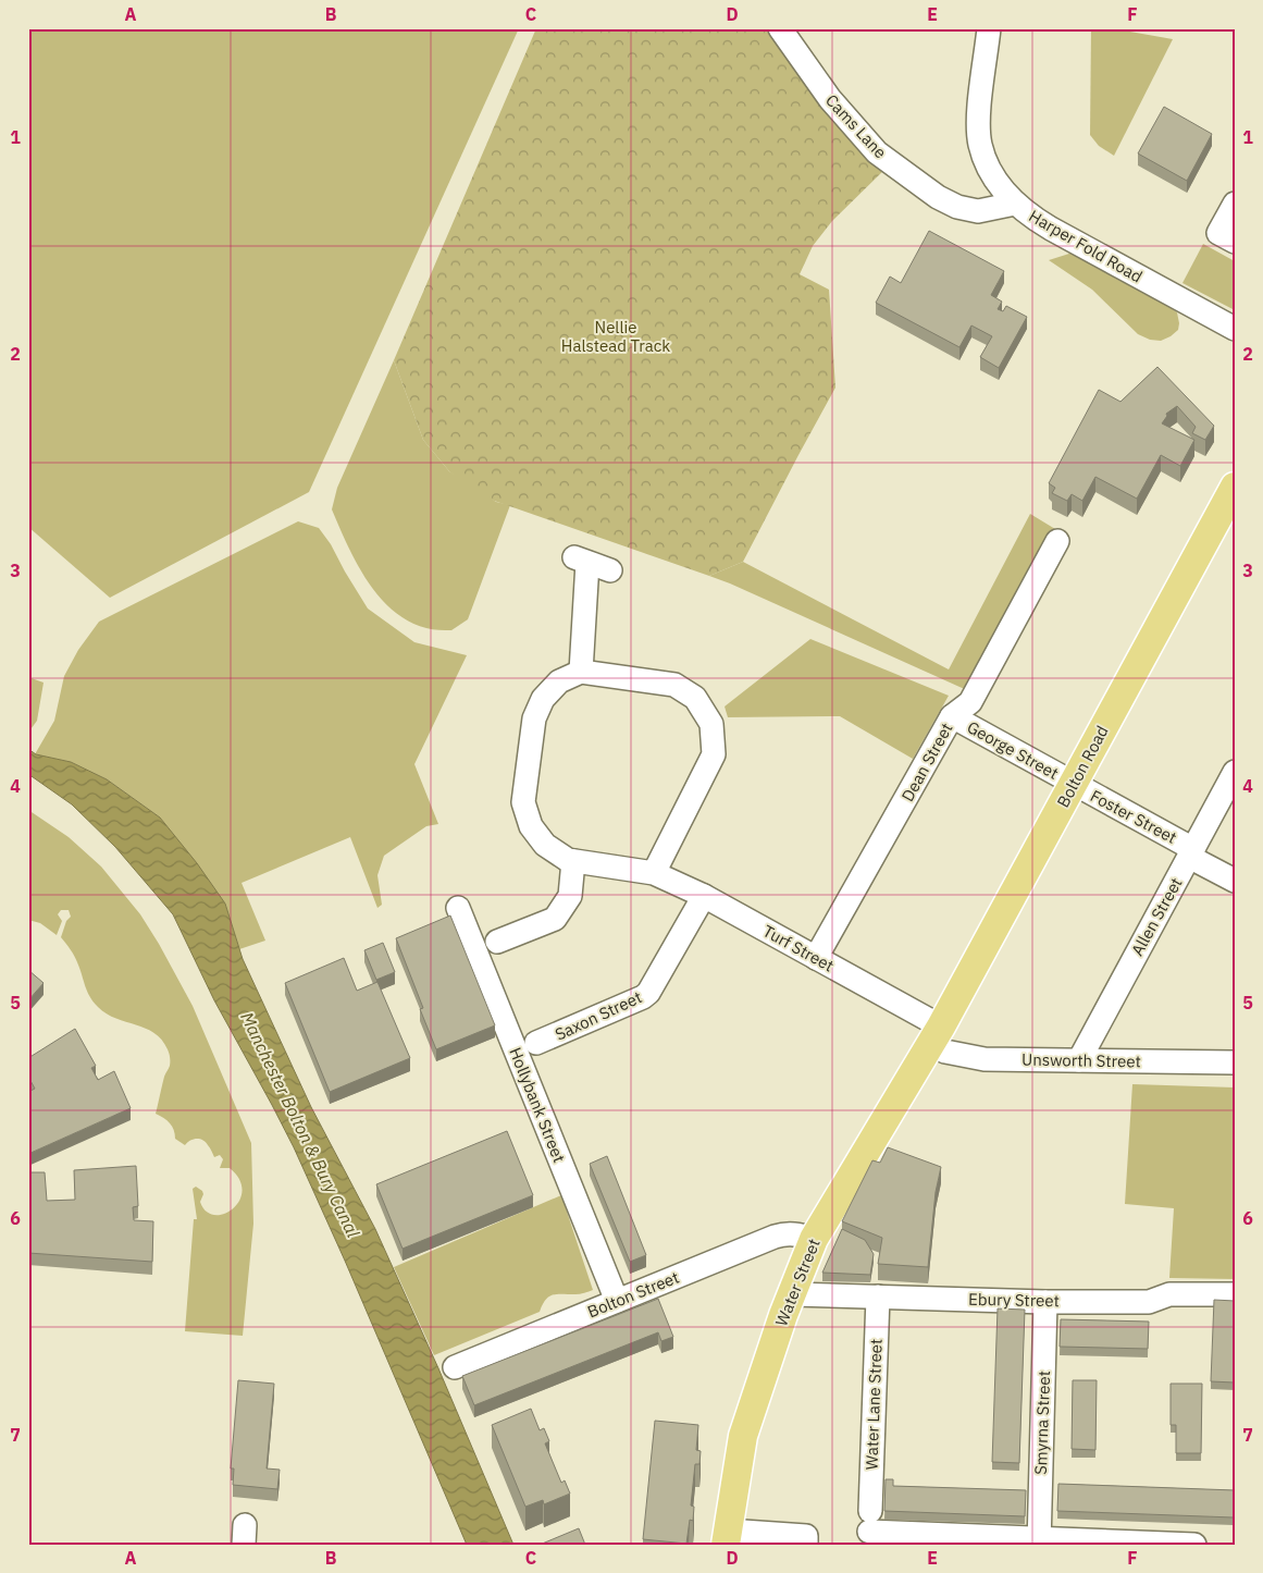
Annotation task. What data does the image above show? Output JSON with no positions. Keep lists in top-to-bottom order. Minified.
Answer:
{"streets":{"main road":["Bolton Road","Water Street"],"street":["Cams Lane","Harper Fold Road","George Street","Dean Street","Foster Street","Allen Street","Turf Street","Saxon Street","Unsworth Street","Hollybank Street","Bolton Street","Ebury Street","Water Lane Street","Smyrna Street"]},"crossings":[["Cams Lane","Harper Fold Road"],["George Street","Dean Street"],["George Street","Bolton Road"],["George Street","Foster Street"],["Dean Street","Turf Street"],["Bolton Road","Foster Street"],["Bolton Road","Turf Street"],["Bolton Road","Unsworth Street"],["Bolton Road","Water Street"],["Foster Street","Allen Street"],["Allen Street","Unsworth Street"],["Turf Street","Saxon Street"],["Turf Street","Unsworth Street"],["Turf Street","Water Street"],["Unsworth Street","Water Street"],["Hollybank Street","Bolton Street"],["Water Street","Bolton Street"],["Water Street","Ebury Street"],["Ebury Street","Water Lane Street"],["Ebury Street","Smyrna Street"]],"water":["Manchester Bolton & Bury Canal"],"parks":["Nellie Halstead Track"],"grid":{"columns":["A","B","C","D","E","F"],"rows":["1","2","3","4","5","6","7"]}}
